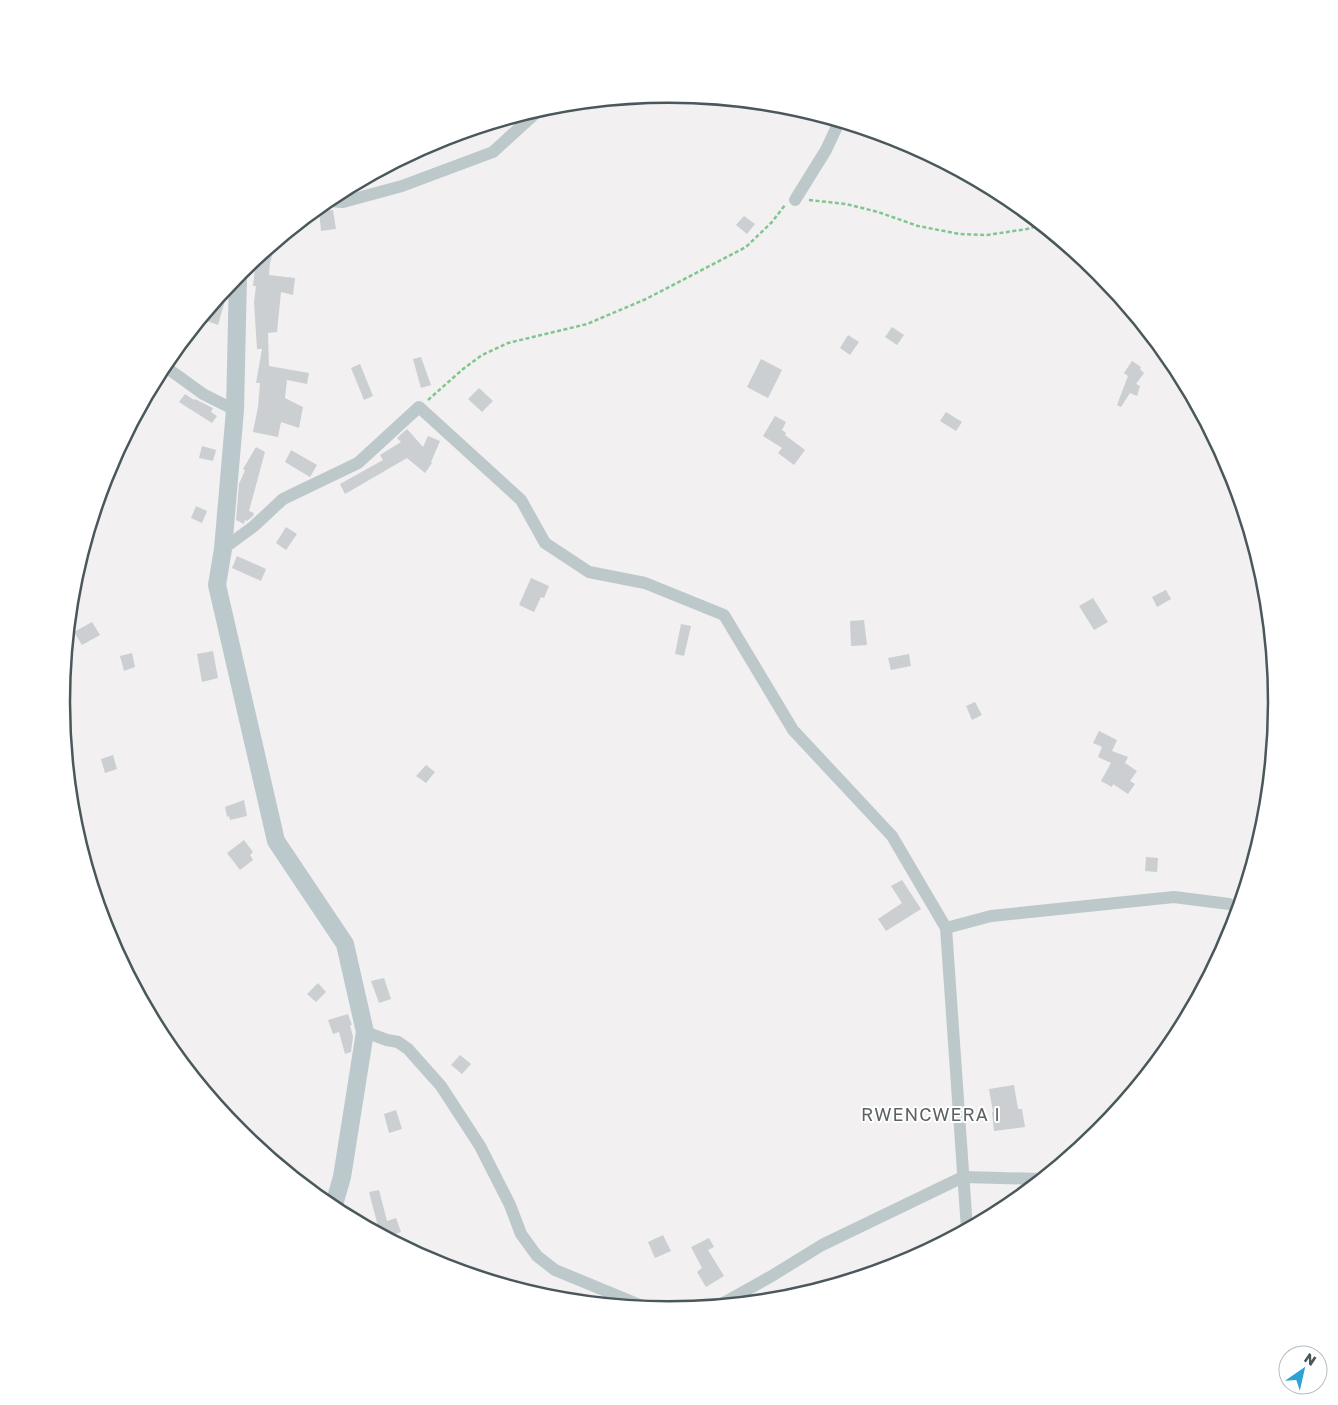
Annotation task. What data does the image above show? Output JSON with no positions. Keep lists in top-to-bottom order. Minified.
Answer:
{"districts":["RWENCWERA I"],"north":"top right"}
